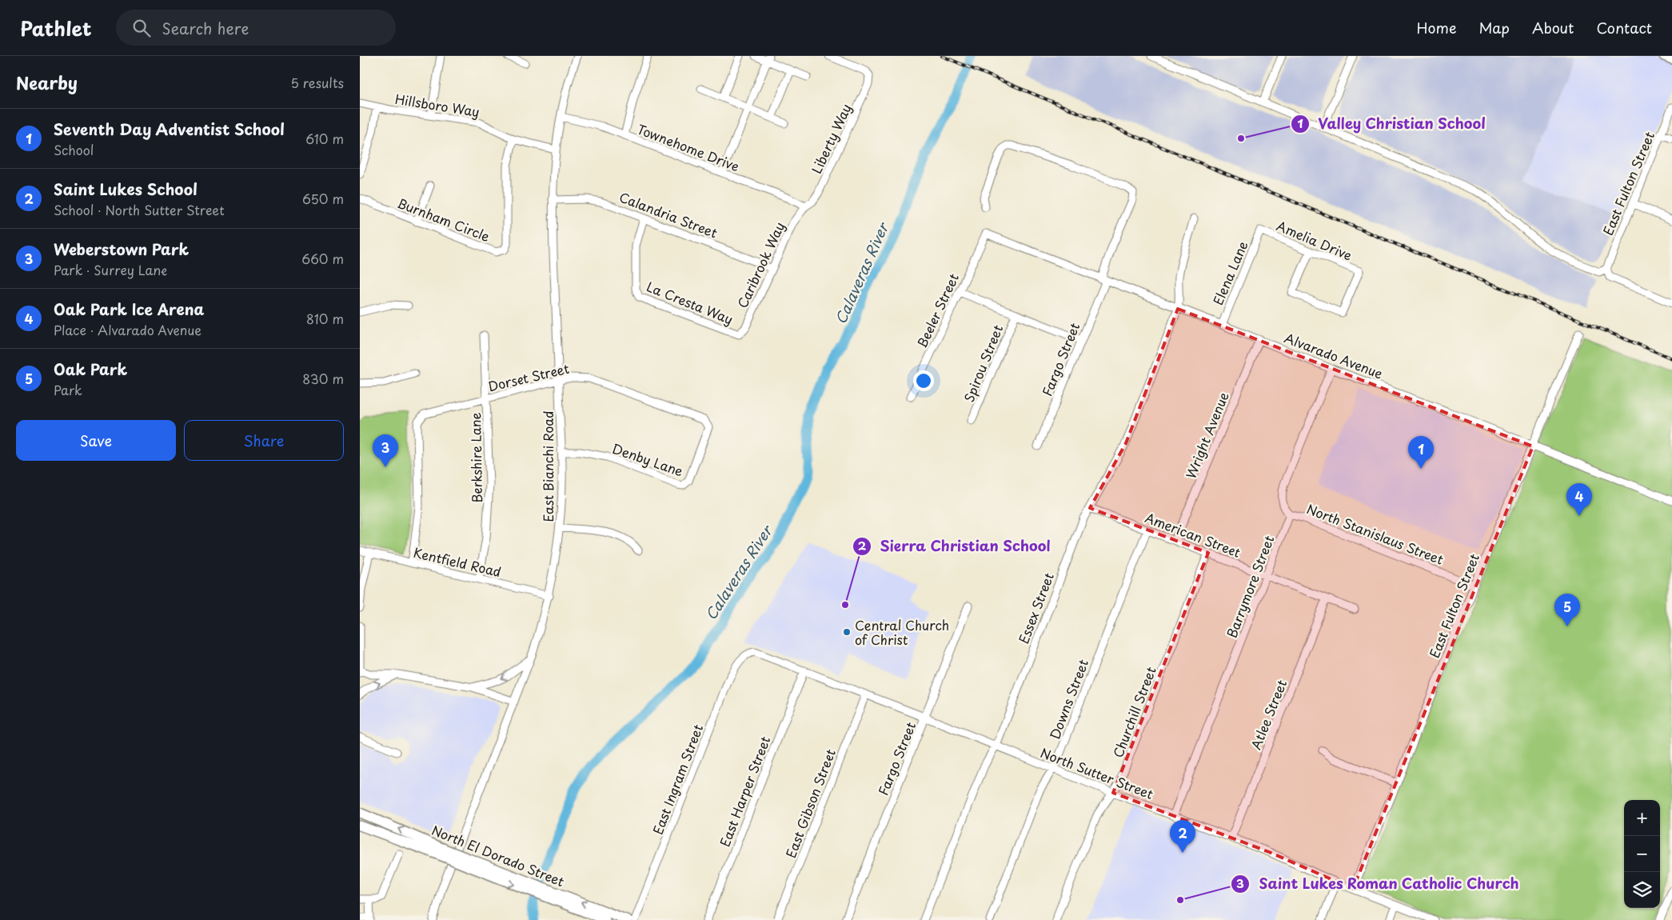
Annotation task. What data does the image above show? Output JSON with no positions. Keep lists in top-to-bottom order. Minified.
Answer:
{"streets":{"main road":["North El Dorado Street"],"street":["Hillsboro Way","Liberty Way","Townehome Drive","East Fulton Street","Calandria Street","Burnham Circle","Amelia Drive","Caribrook Way","Elena Lane","La Cresta Way","Beeler Street","Alvarado Avenue","Fargo Street","Spirou Street","Dorset Street","Wright Avenue","Berkshire Lane","Denby Lane","East Bianchi Road","North Stanislaus Street","American Street","Kentfield Road","Barrymore Street","Essex Street","Downs Street","Churchill Street","Atlee Street","North Sutter Street","East Ingram Street","East Harper Street","East Gibson Street"]},"crossings":[["Hillsboro Way","Burnham Circle"],["Hillsboro Way","East Bianchi Road"],["Liberty Way","Townehome Drive"],["Liberty Way","Caribrook Way"],["Townehome Drive","Caribrook Way"],["Townehome Drive","East Bianchi Road"],["East Fulton Street","Alvarado Avenue"],["East Fulton Street","North Stanislaus Street"],["East Fulton Street","North Sutter Street"],["Calandria Street","Caribrook Way"],["Calandria Street","La Cresta Way"],["Calandria Street","East Bianchi Road"],["Amelia Drive","Elena Lane"],["Caribrook Way","La Cresta Way"],["Elena Lane","Alvarado Avenue"],["Beeler Street","Alvarado Avenue"],["Alvarado Avenue","Fargo Street"],["Alvarado Avenue","Wright Avenue"],["Alvarado Avenue","Essex Street"],["Fargo Street","North Sutter Street"],["Dorset Street","Berkshire Lane"],["Dorset Street","Denby Lane"],["Dorset Street","East Bianchi Road"],["Dorset Street","Kentfield Road"],["Wright Avenue","American Street"],["Berkshire Lane","Kentfield Road"],["Denby Lane","East Bianchi Road"],["East Bianchi Road","Kentfield Road"],["North Stanislaus Street","Barrymore Street"],["American Street","Barrymore Street"],["American Street","Essex Street"],["American Street","Downs Street"],["American Street","Churchill Street"],["American Street","Atlee Street"],["Barrymore Street","North Sutter Street"],["Essex Street","North Sutter Street"],["Downs Street","North Sutter Street"],["Churchill Street","North Sutter Street"],["Atlee Street","North Sutter Street"],["North Sutter Street","East Ingram Street"],["North Sutter Street","East Harper Street"],["North Sutter Street","East Gibson Street"]],"water":["Calaveras River"],"places":["Valley Christian School","Sierra Christian School","Central Church of Christ","Saint Lukes Roman Catholic Church"],"page":{"header":"Pathlet","search":"Search here","nav":["Home","Map","About","Contact"],"heading":["Nearby","5 results"],"list":[{"mark":"1","name":"Seventh Day Adventist School","note":"School","value":"610 m"},{"mark":"2","name":"Saint Lukes School","note":"School · North Sutter Street","value":"650 m"},{"mark":"3","name":"Weberstown Park","note":"Park · Surrey Lane","value":"660 m"},{"mark":"4","name":"Oak Park Ice Arena","note":"Place · Alvarado Avenue","value":"810 m"},{"mark":"5","name":"Oak Park","note":"Park","value":"830 m"}],"buttons":["Save","Share"],"pins":["3","1","4","5","2"],"map_buttons":["+","−"]}}
